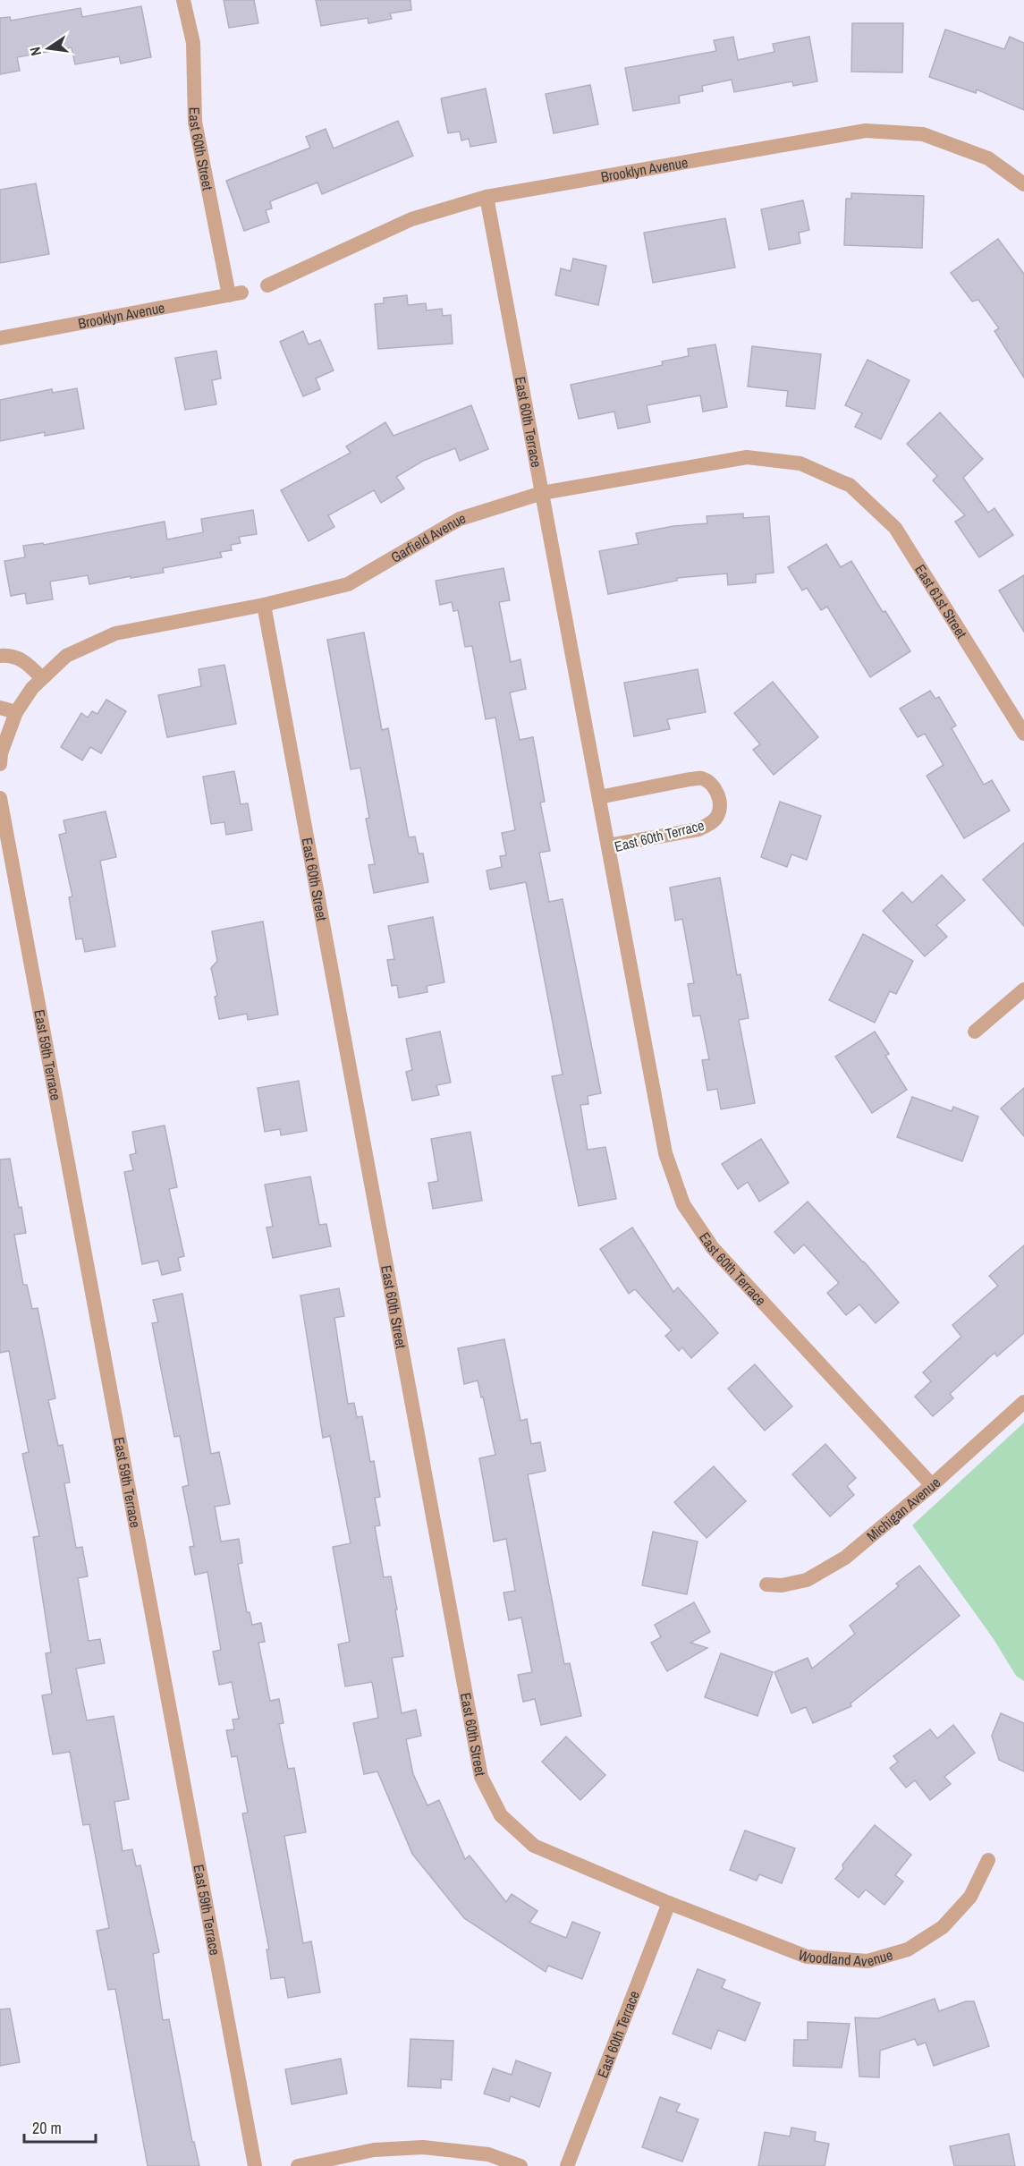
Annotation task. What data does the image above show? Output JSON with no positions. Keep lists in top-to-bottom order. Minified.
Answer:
{"streets":{"street":["East 60th Street","Brooklyn Avenue","East 60th Terrace","Garfield Avenue","East 61st Street","East 59th Terrace","Michigan Avenue","Woodland Avenue"]},"crossings":[["East 60th Street","Brooklyn Avenue"],["East 60th Street","East 60th Terrace"],["East 60th Street","Garfield Avenue"],["East 60th Street","Woodland Avenue"],["Brooklyn Avenue","East 60th Terrace"],["East 60th Terrace","Garfield Avenue"],["East 60th Terrace","Michigan Avenue"],["East 60th Terrace","Woodland Avenue"],["Garfield Avenue","East 61st Street"]],"scale_bar":"20 m","north":"left"}
